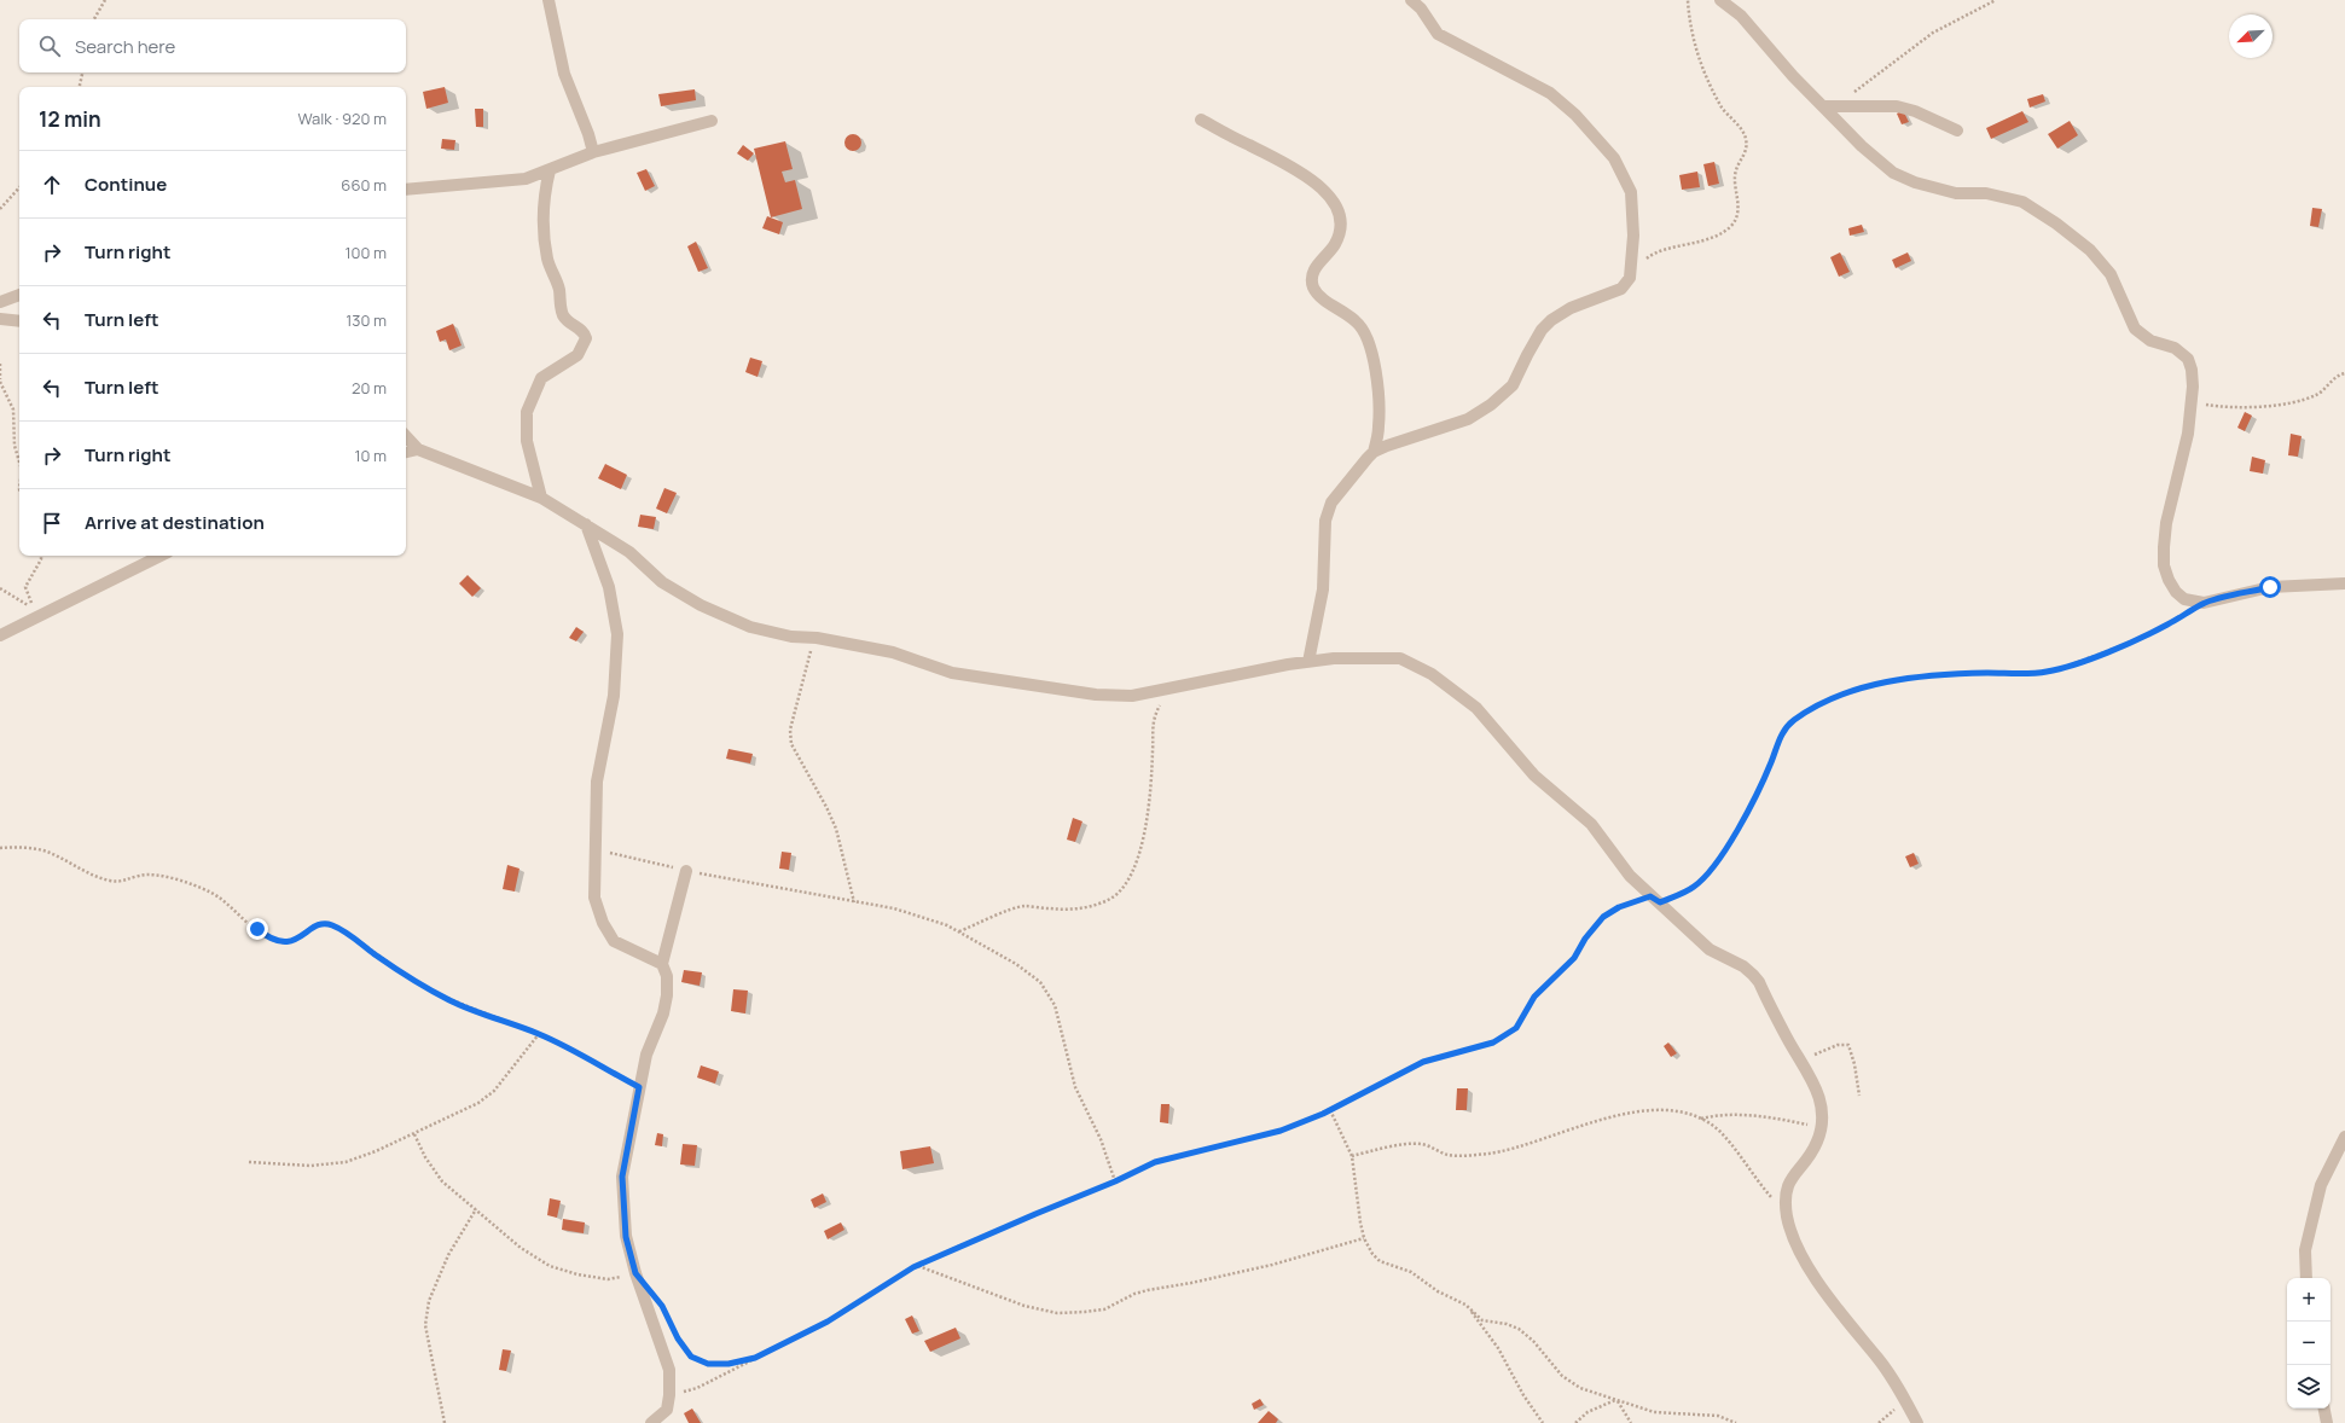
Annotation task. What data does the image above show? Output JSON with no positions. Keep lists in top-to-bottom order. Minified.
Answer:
{"north":"bottom left","page":{"search":"Search here","heading":["12 min","Walk · 920 m"],"list":[["Continue","660 m"],["Turn right","100 m"],["Turn left","130 m"],["Turn left","20 m"],["Turn right","10 m"],"Arrive at destination"],"map_buttons":["+","−"]}}
